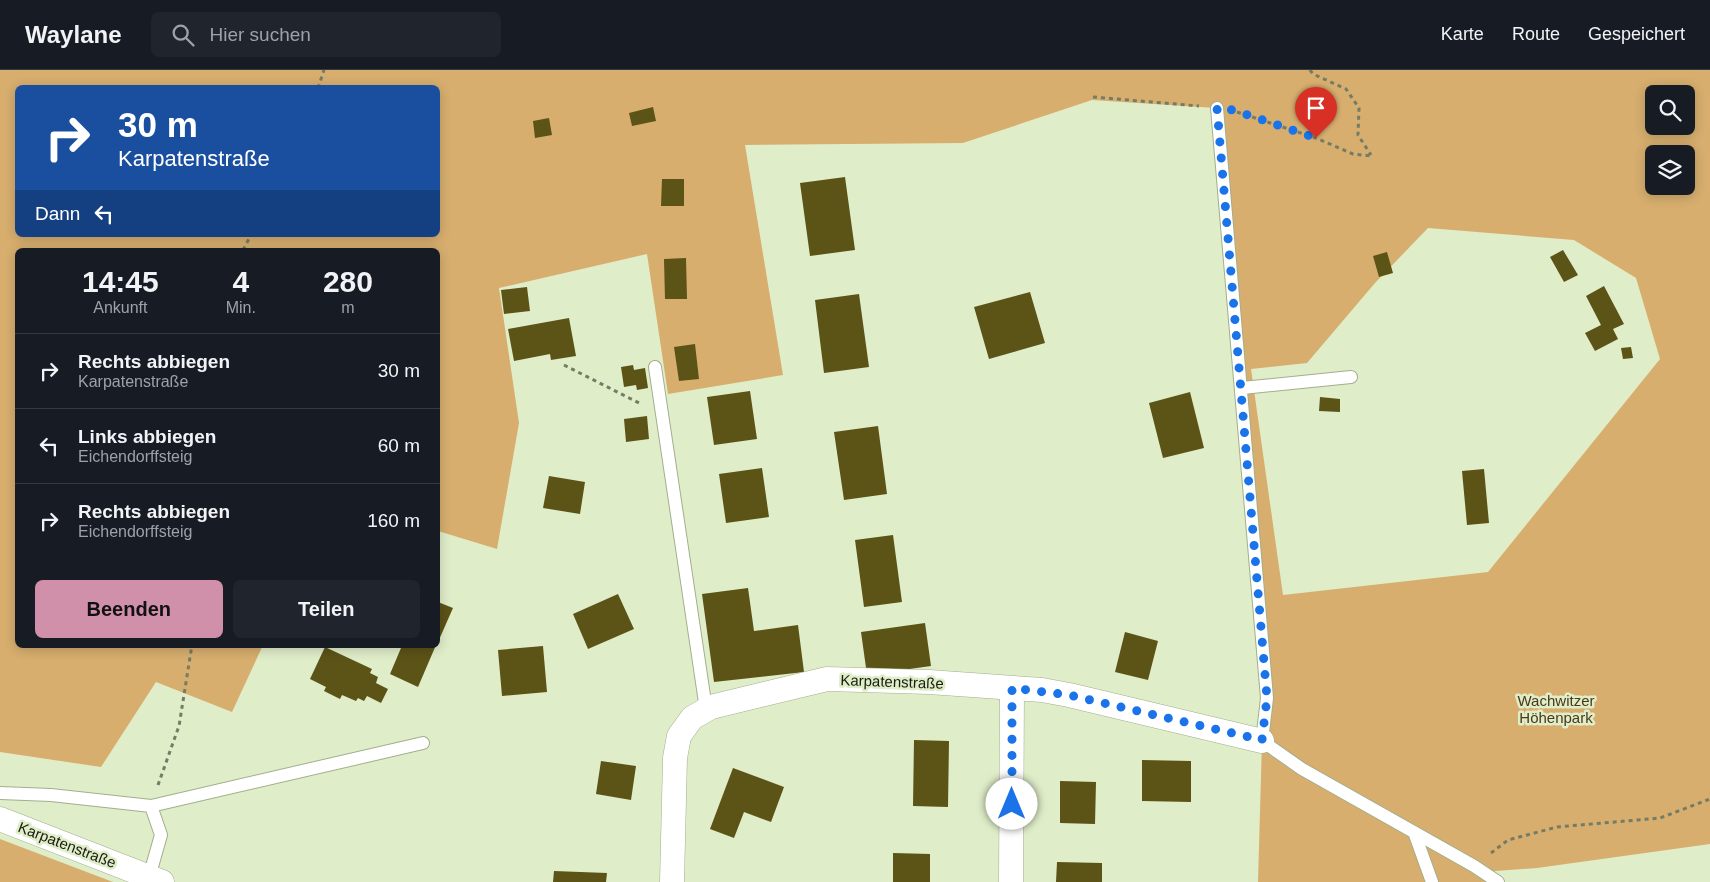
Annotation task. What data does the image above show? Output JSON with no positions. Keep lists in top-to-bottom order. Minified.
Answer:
{"streets":{"street":["Karpatenstraße"]},"parks":["Wachwitzer Höhenpark"],"page":{"header":"Waylane","search":"Hier suchen","nav":["Karte","Route","Gespeichert"],"turn":["30 m","Karpatenstraße"],"then":"Dann","eta":["14:45","Ankunft","4","Min.","280","m"],"list":[{"name":"Rechts abbiegen","note":"Karpatenstraße","value":"30 m"},{"name":"Links abbiegen","note":"Eichendorffsteig","value":"60 m"},{"name":"Rechts abbiegen","note":"Eichendorffsteig","value":"160 m"}],"buttons":["Beenden","Teilen"]}}
